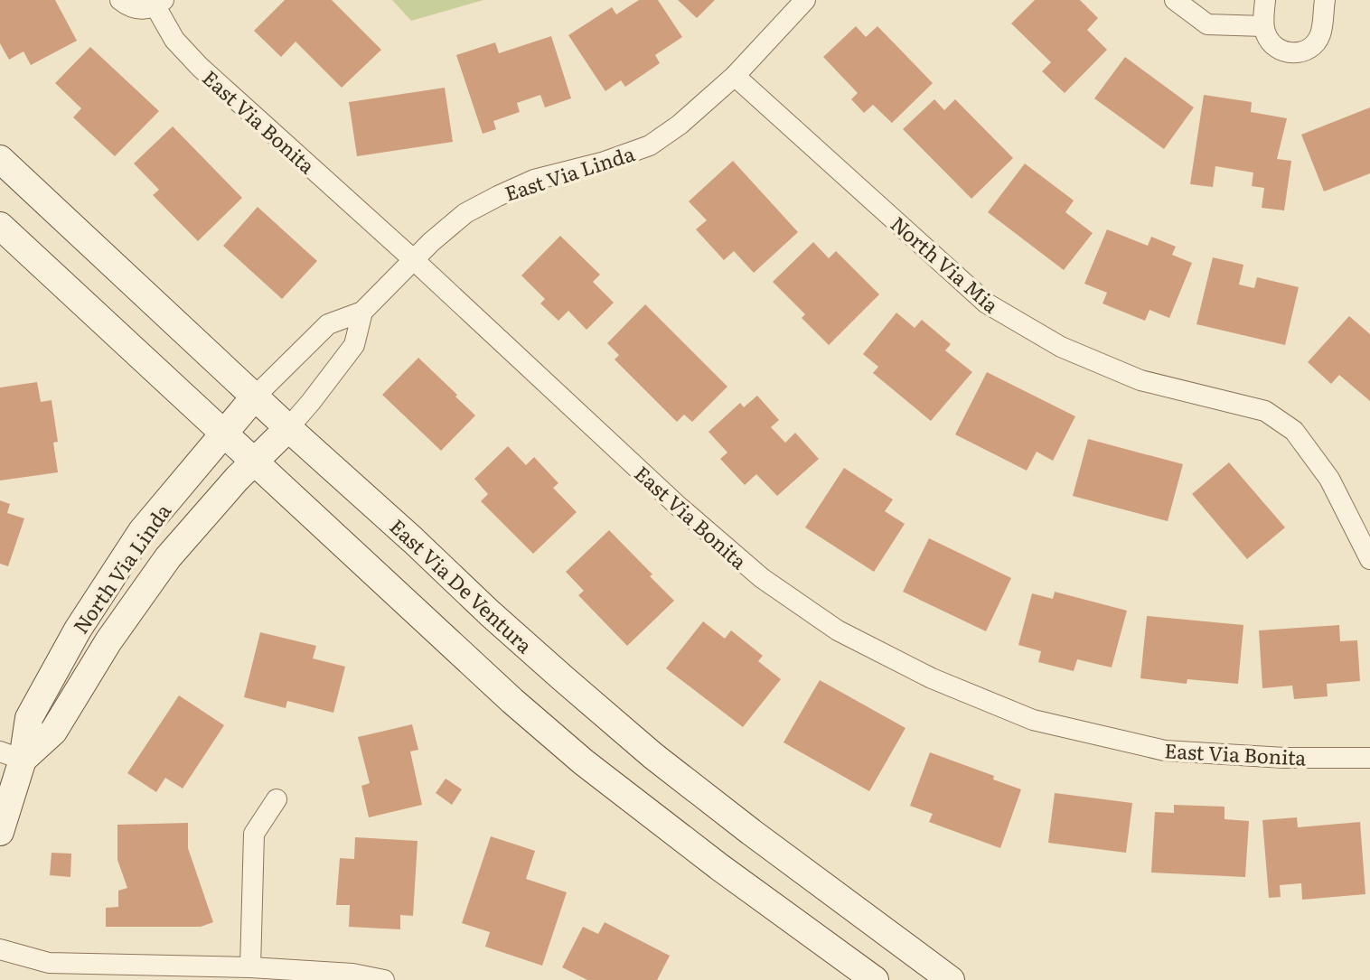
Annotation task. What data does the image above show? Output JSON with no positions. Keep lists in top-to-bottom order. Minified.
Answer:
{"streets":{"main road":["North Via Linda","East Via De Ventura"],"street":["East Via Bonita","East Via Linda","North Via Mia"]},"crossings":[["East Via Bonita","East Via Linda"],["East Via Linda","North Via Mia"],["East Via Linda","North Via Linda"],["East Via Linda","East Via De Ventura"],["North Via Linda","East Via De Ventura"]]}
